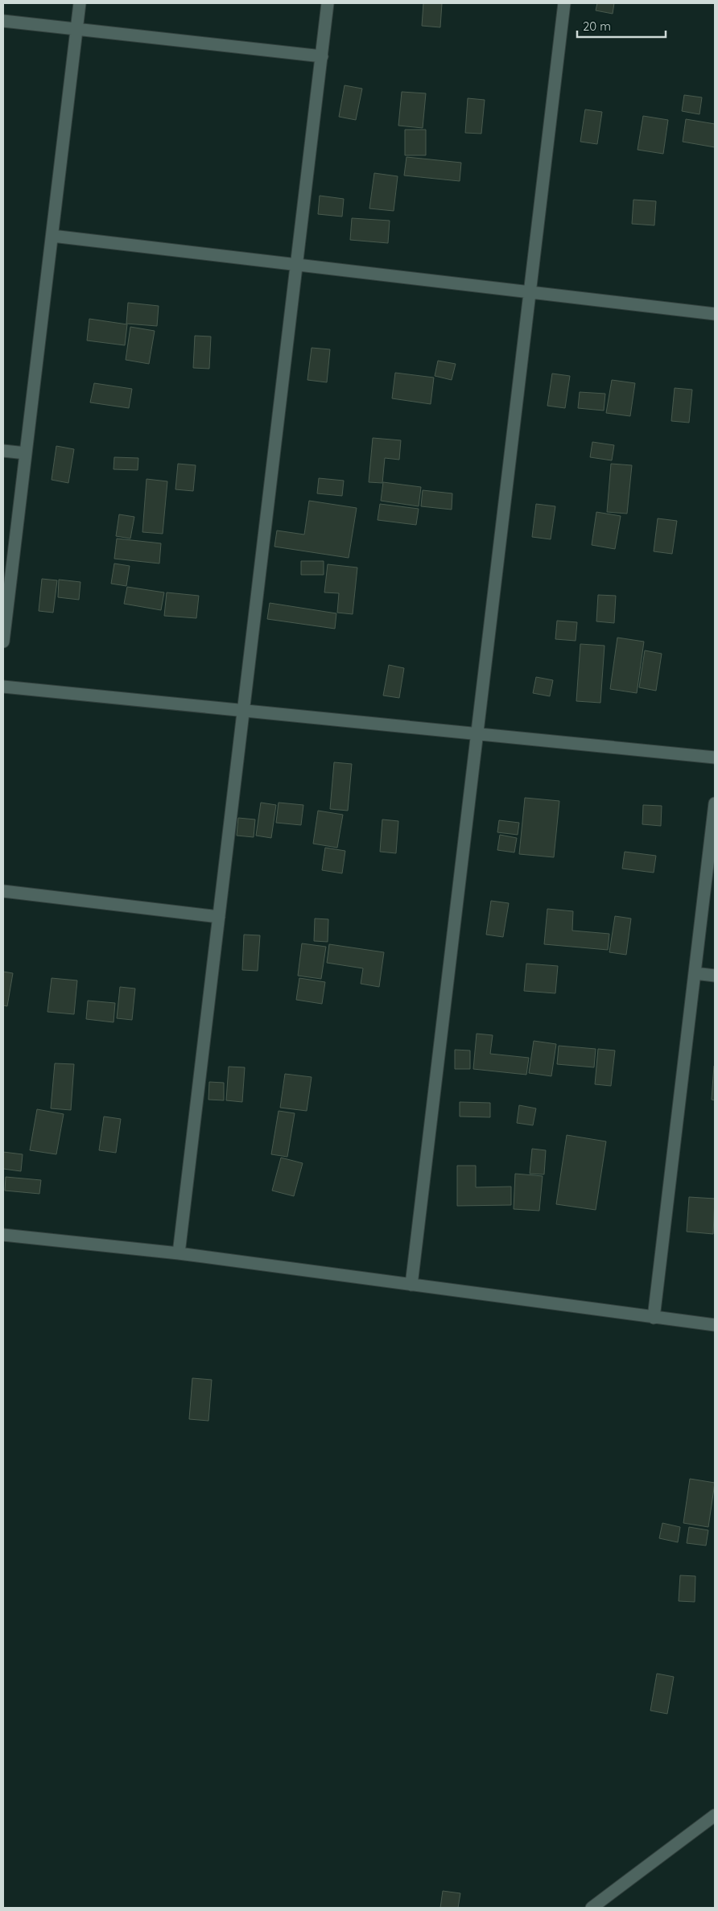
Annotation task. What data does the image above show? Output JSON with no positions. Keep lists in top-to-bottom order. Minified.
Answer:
{"scale_bar":"20 m"}
